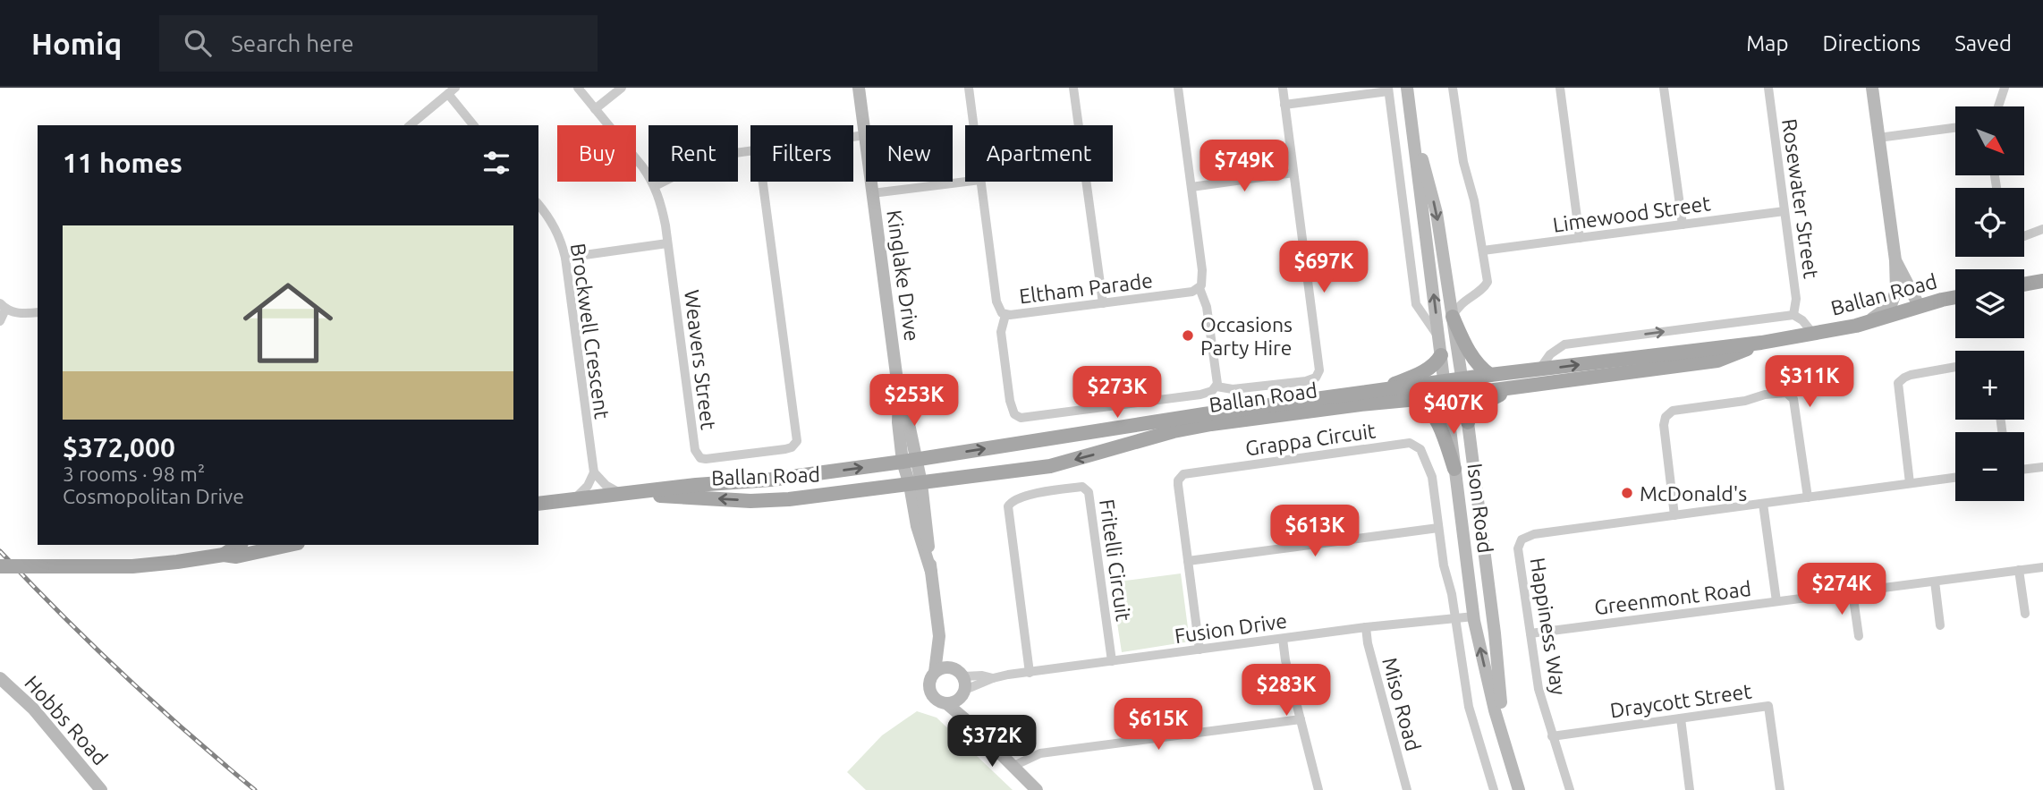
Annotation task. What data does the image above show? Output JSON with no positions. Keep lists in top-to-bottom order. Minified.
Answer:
{"streets":{"main road":["Ballan Road"],"street":["Rosewater Street","Limewood Street","Kinglake Drive","Eltham Parade","Brockwell Crescent","Weavers Street","Grappa Circuit","Ison Road","Fritelli Circuit","Greenmont Road","Happiness Way","Fusion Drive","Draycott Street","Miso Road","Hobbs Road"]},"crossings":[["Rosewater Street","Limewood Street"],["Rosewater Street","Ballan Road"],["Kinglake Drive","Ballan Road"],["Ballan Road","Ison Road"],["Grappa Circuit","Fusion Drive"],["Ison Road","Fusion Drive"],["Fritelli Circuit","Fusion Drive"],["Greenmont Road","Happiness Way"],["Happiness Way","Draycott Street"],["Fusion Drive","Miso Road"]],"places":["Occasions Party Hire","McDonald's"],"north":"bottom right","page":{"header":"Homiq","search":"Search here","nav":["Map","Directions","Saved"],"map_buttons":["+","−"],"chip":["Buy","Rent","Filters","New","Apartment"],"heading":"11 homes","price":["$749K","$697K","$311K","$273K","$253K","$407K","$613K","$274K","$283K","$615K","$372K"],"list":[{"name":"$372,000","note":"3 rooms · 98 m² · Cosmopolitan Drive"}]}}
